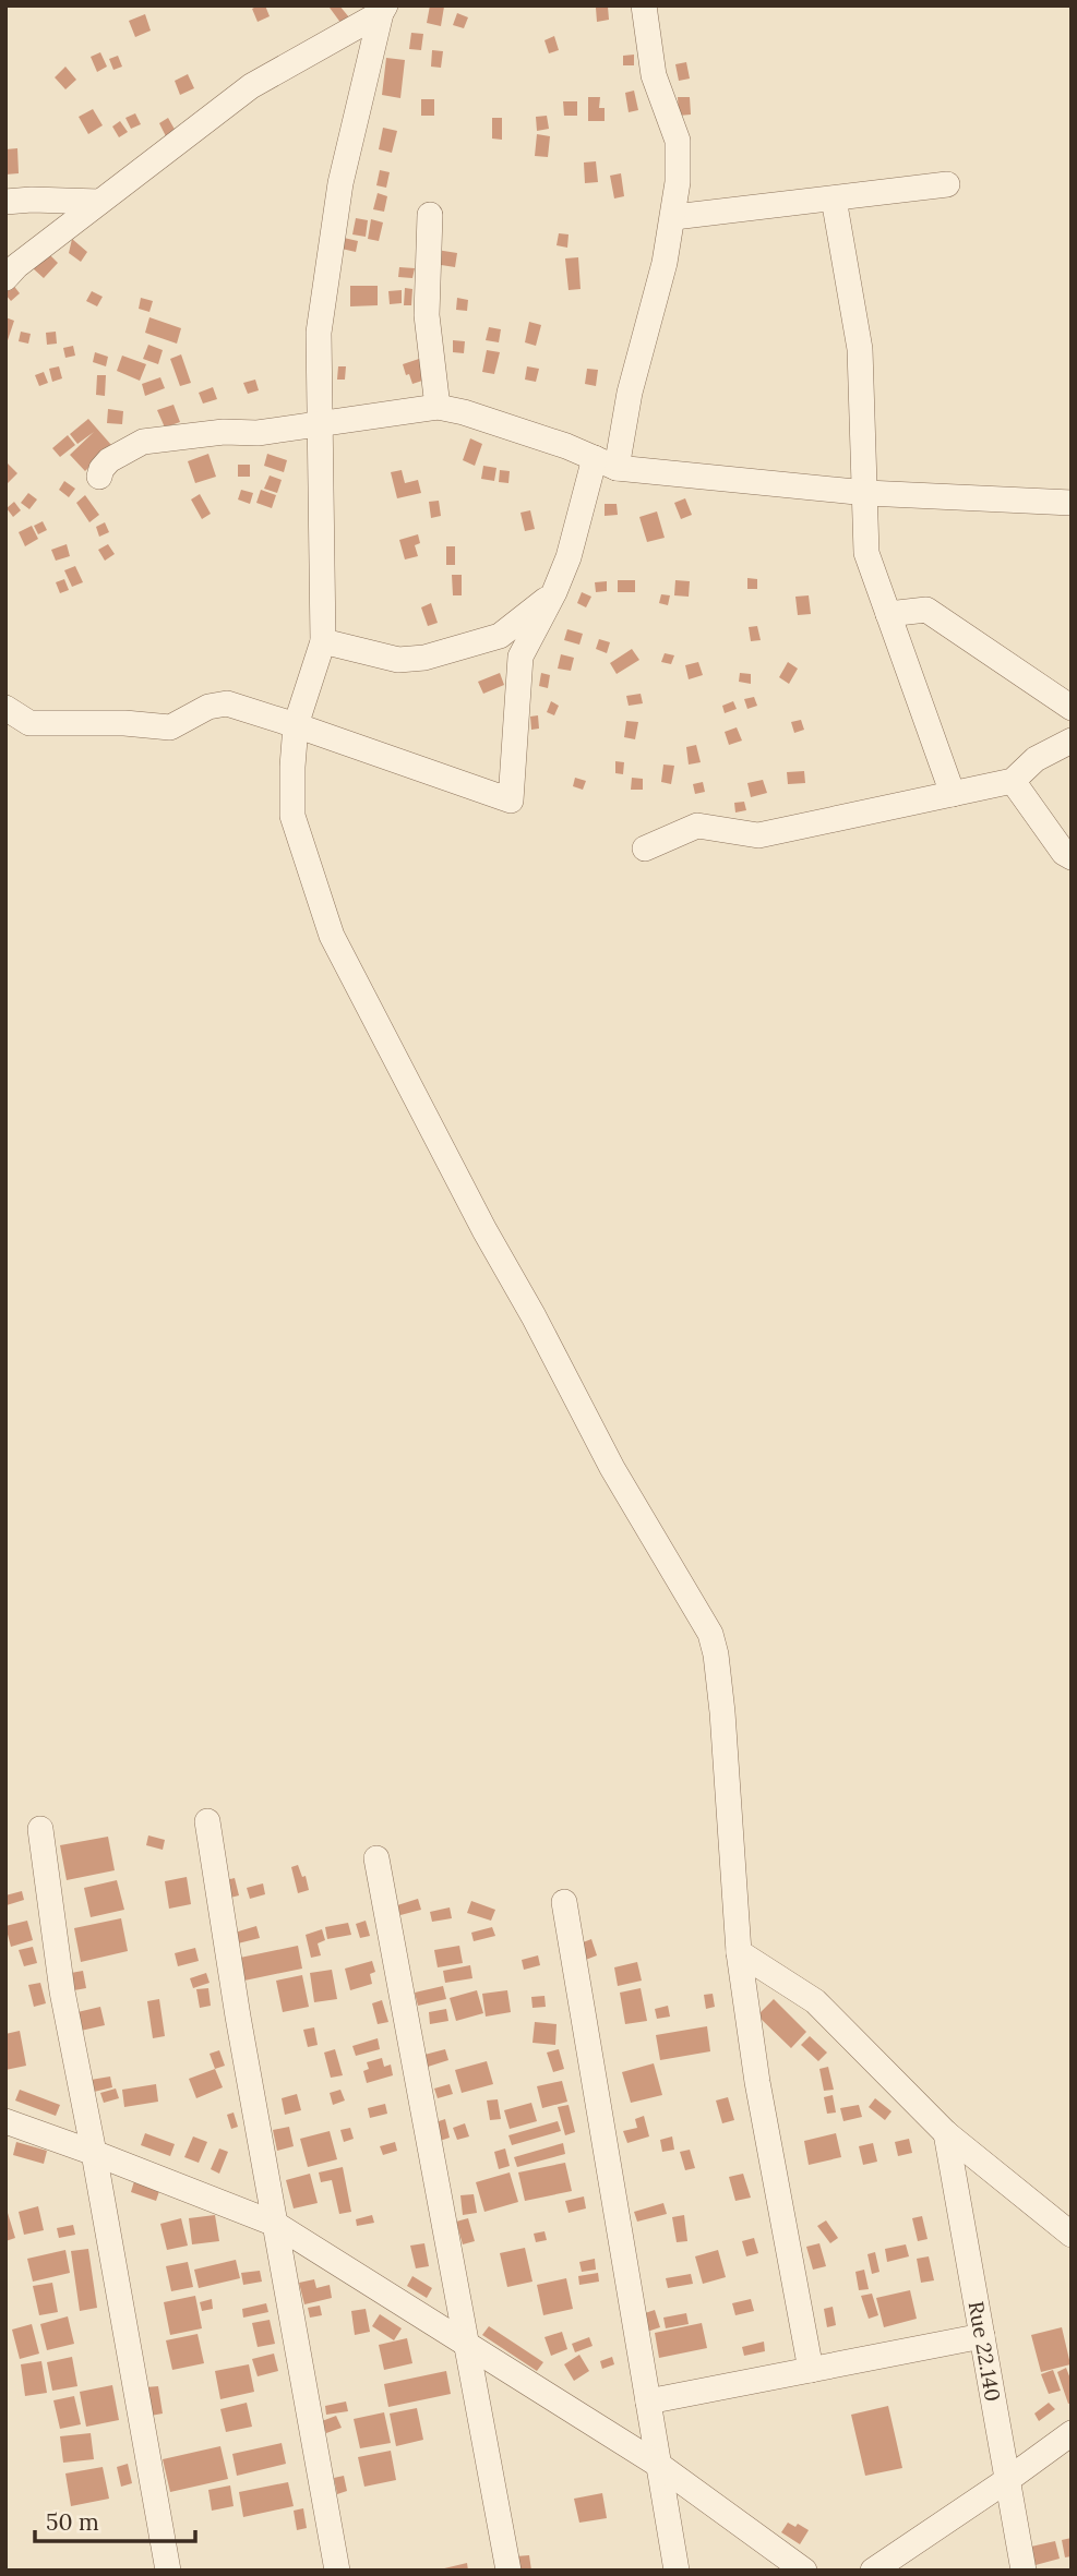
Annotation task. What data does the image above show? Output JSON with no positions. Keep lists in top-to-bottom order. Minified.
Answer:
{"streets":{"street":["Rue 22.140"]},"scale_bar":"50 m"}
